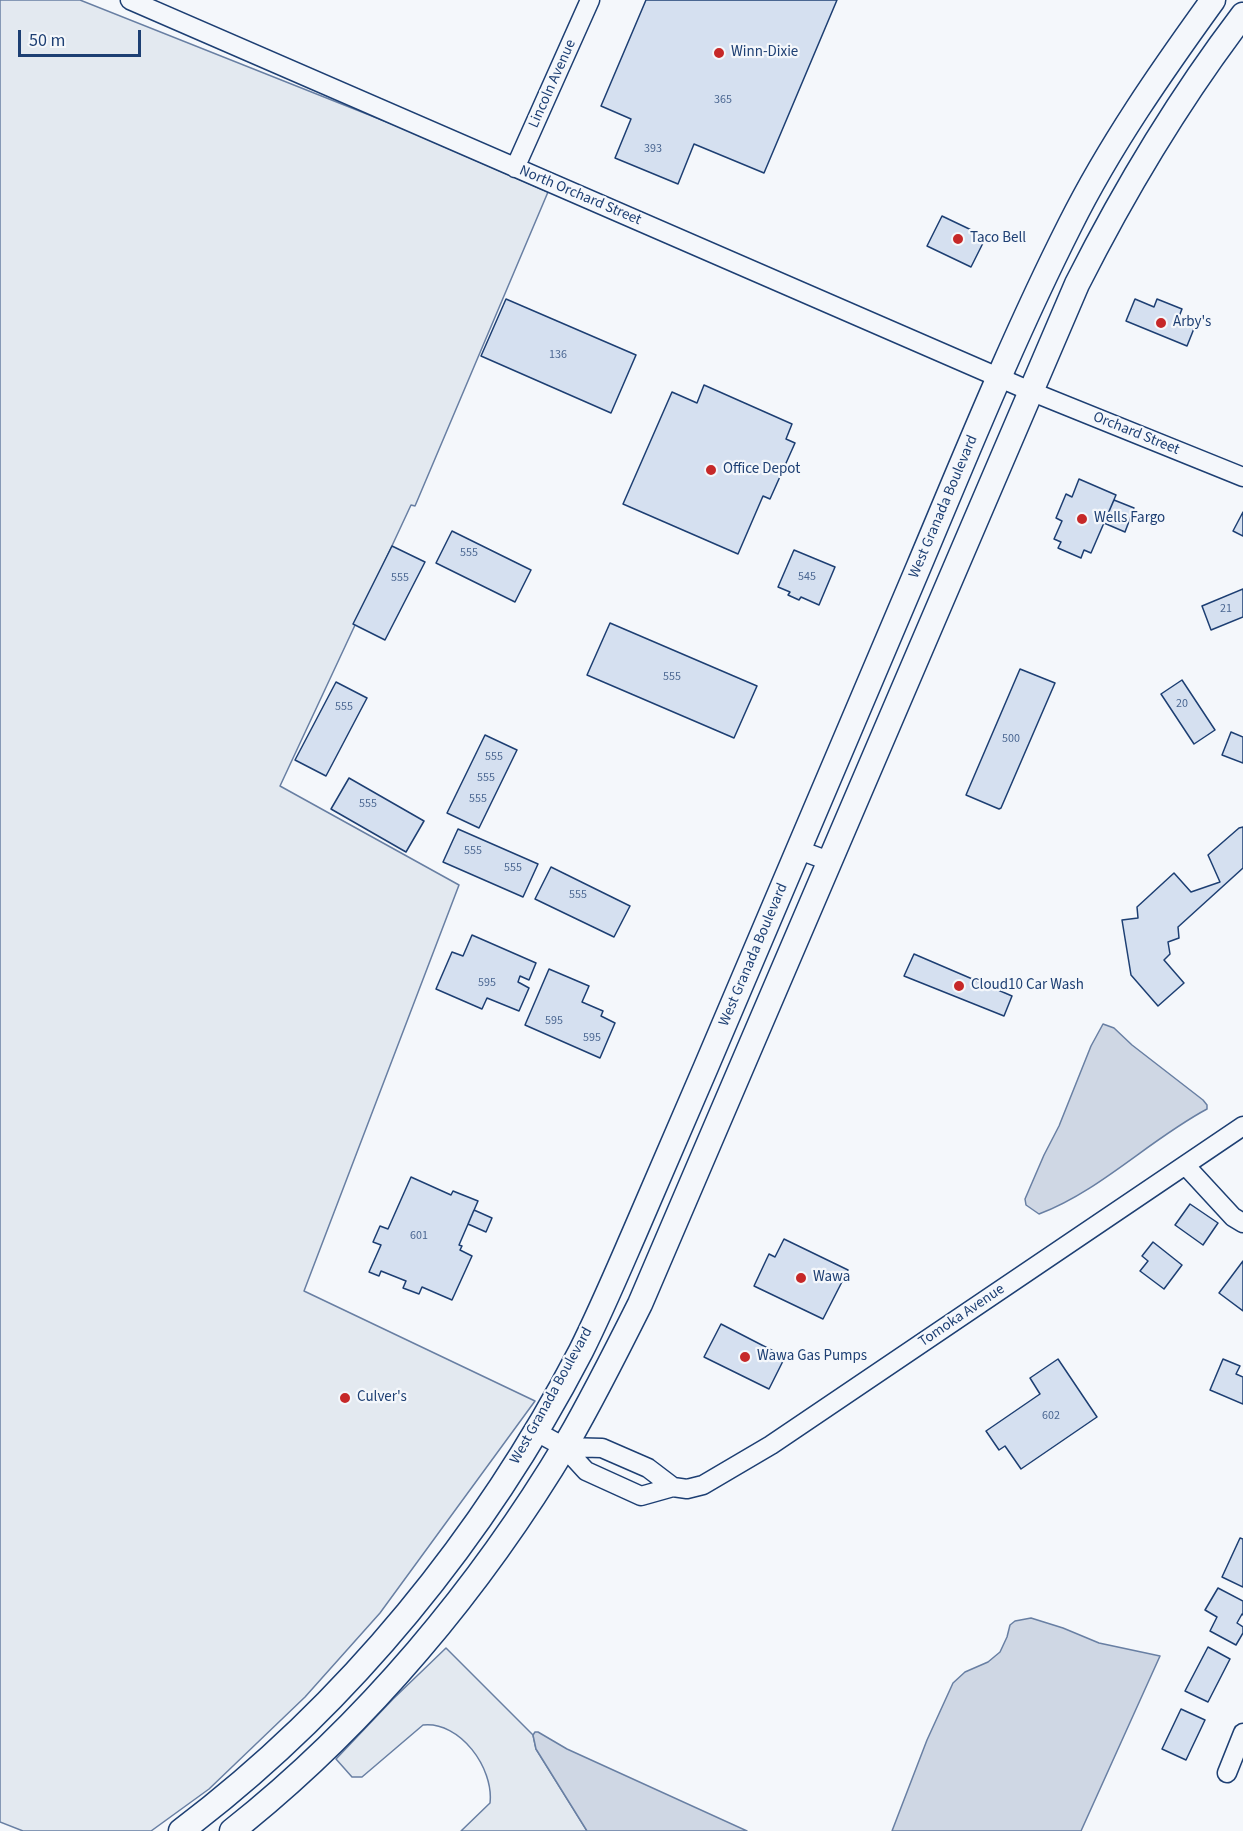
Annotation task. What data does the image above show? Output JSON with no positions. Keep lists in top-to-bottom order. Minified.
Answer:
{"streets":{"main road":["West Granada Boulevard"],"street":["Lincoln Avenue","North Orchard Street","Orchard Street","Tomoka Avenue"]},"crossings":[["Lincoln Avenue","North Orchard Street"],["North Orchard Street","Orchard Street"],["North Orchard Street","West Granada Boulevard"],["West Granada Boulevard","Tomoka Avenue"]],"places":["Winn-Dixie","Taco Bell","Arby's","Office Depot","Wells Fargo","Cloud10 Car Wash","Wawa","Wawa Gas Pumps","Culver's"],"house_numbers":["365","393","136","555","545","555","21","555","20","555","500","555","555","555","555","555","555","555","595","595","595","601","602"],"scale_bar":"50 m"}
